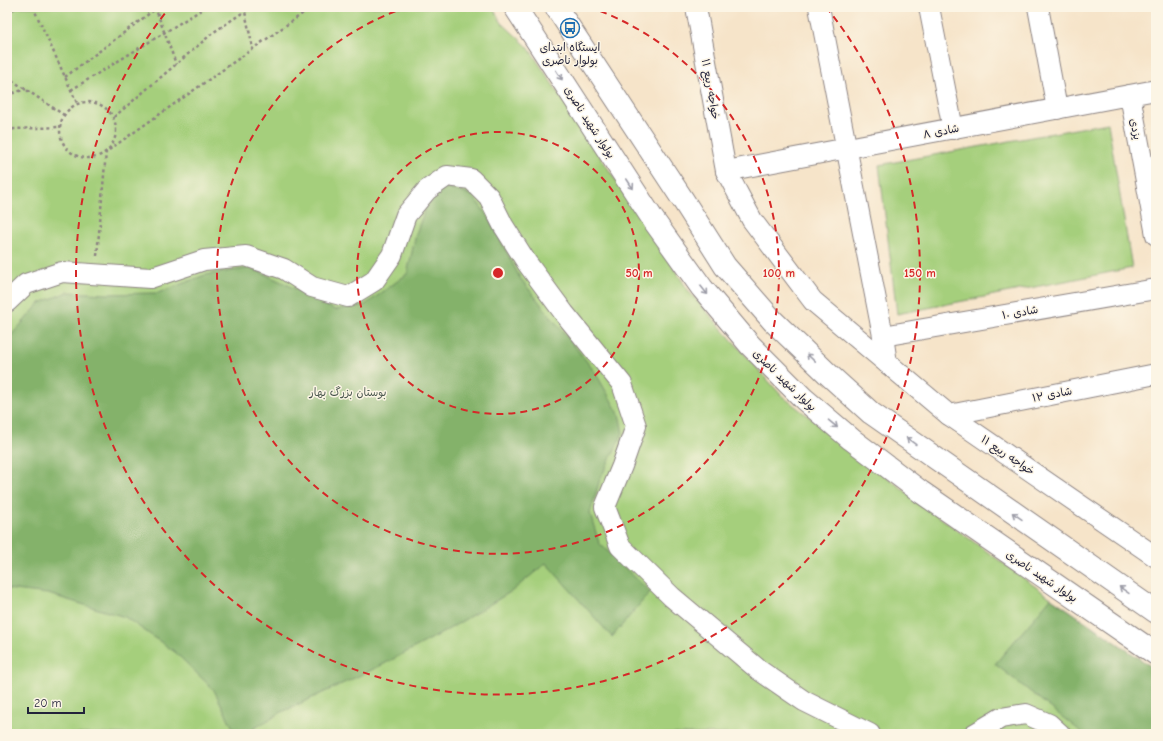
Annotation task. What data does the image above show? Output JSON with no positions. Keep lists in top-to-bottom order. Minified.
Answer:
{"streets":{"main road":["بولوار شهید ناصری"],"street":["خواجه ربیع ۱۱","یزدی","شادی ۸","شادی ۱۰","شادی ۱۲"]},"crossings":[["خواجه ربیع ۱۱","شادی ۸"],["خواجه ربیع ۱۱","شادی ۱۲"],["یزدی","شادی ۸"]],"parks":["بوستان بزرگ بهار"],"places":{"bus stop":["ایستگاه ابتدای بولوار ناصری"]},"scale_bar":"20 m","rings":["50 m","100 m","150 m"]}
